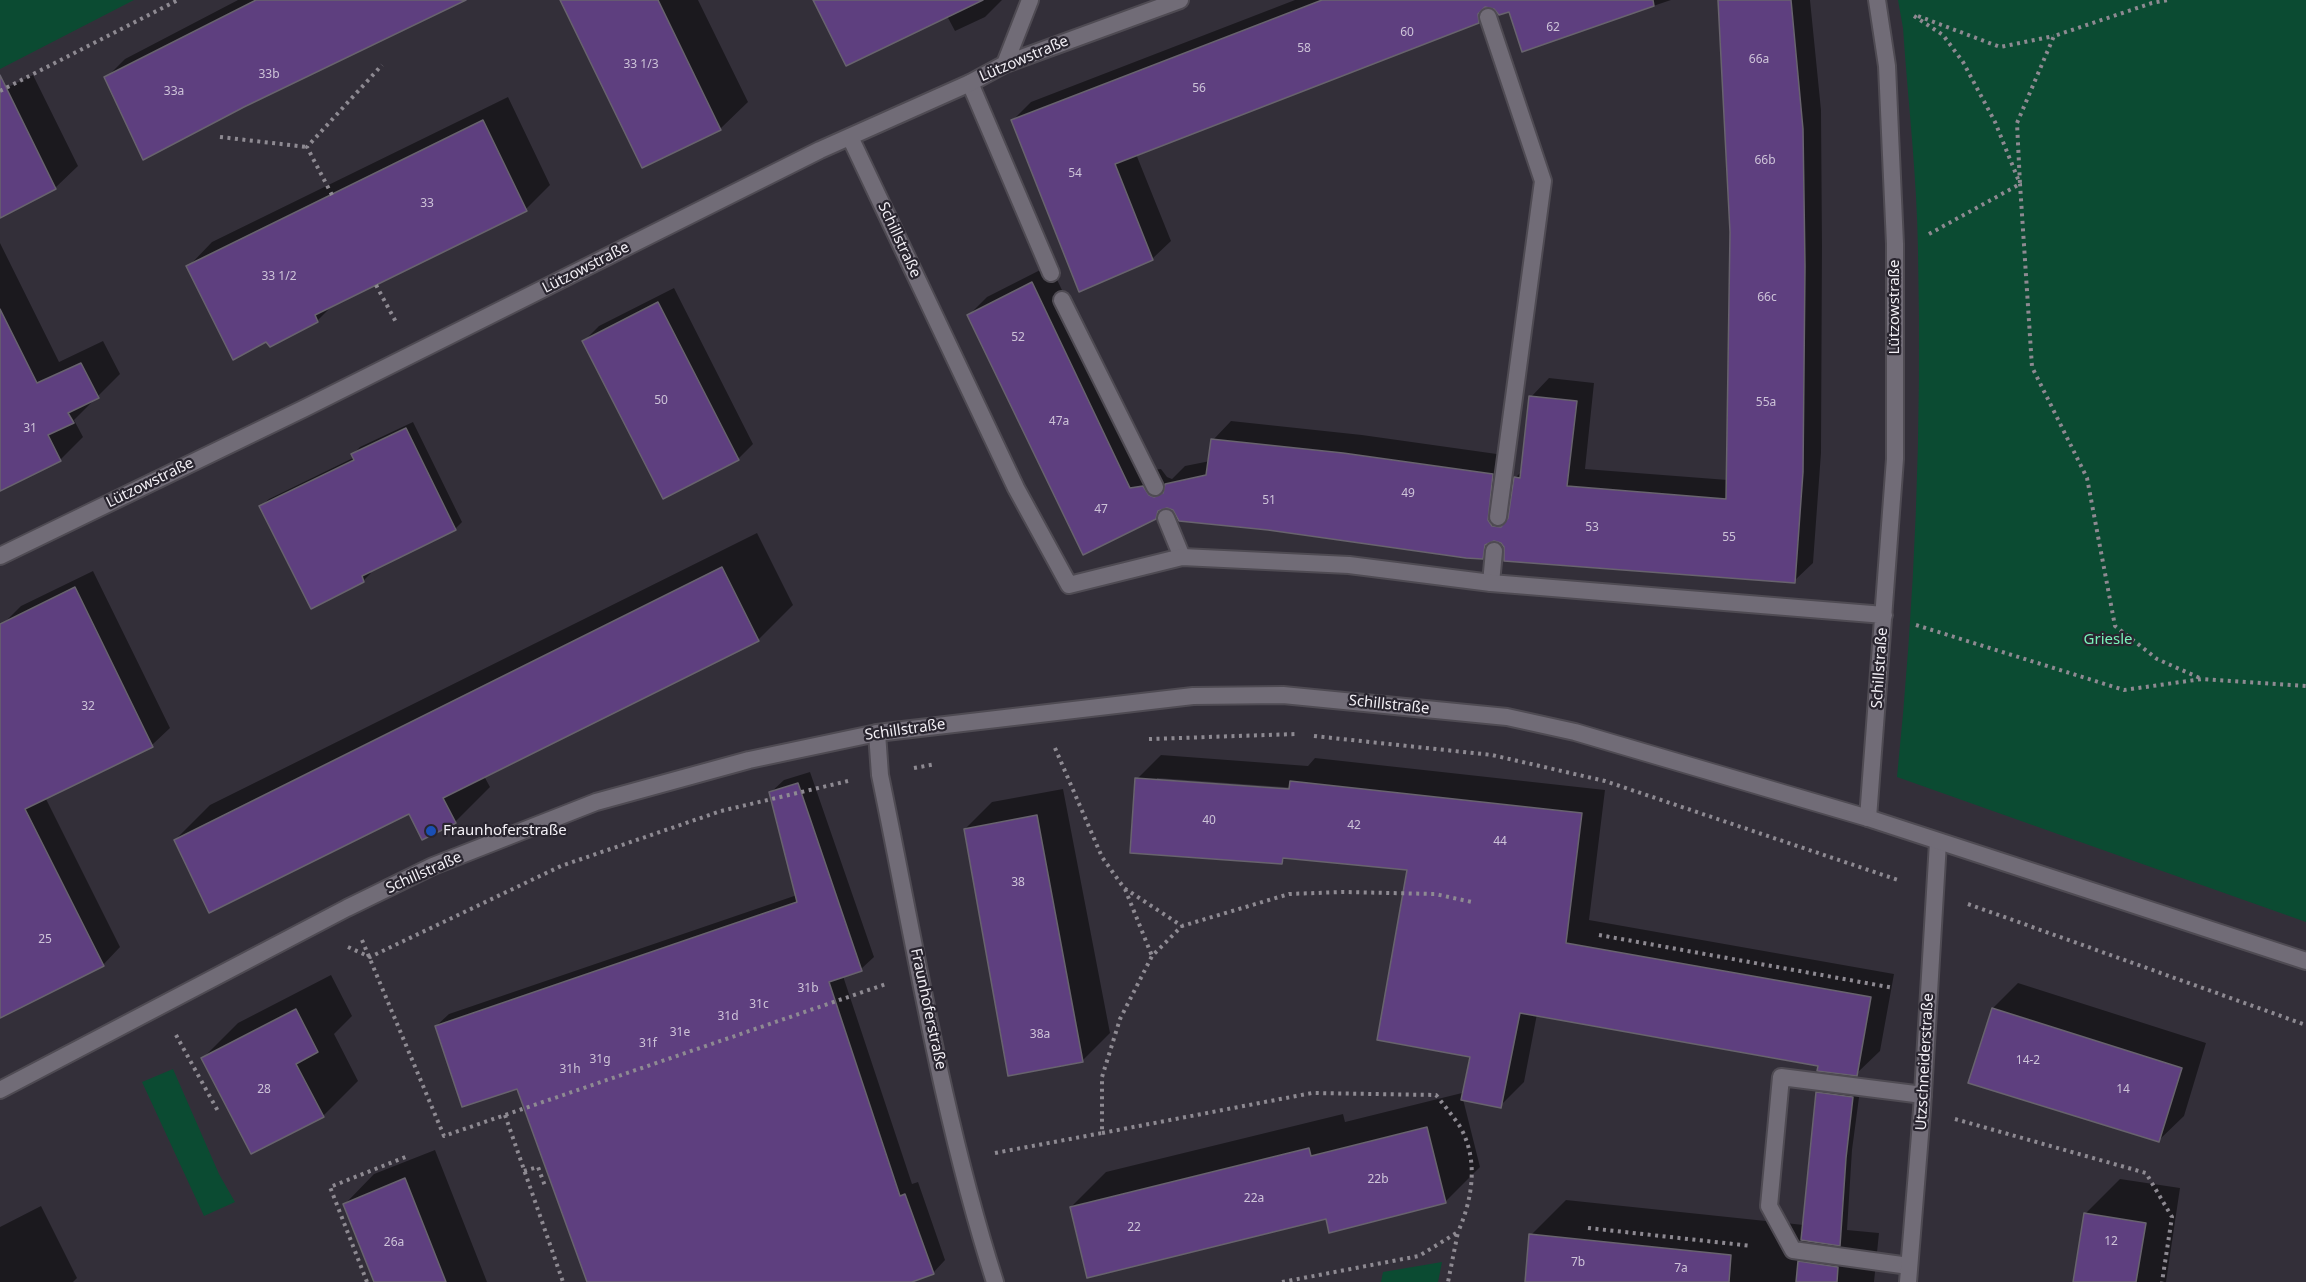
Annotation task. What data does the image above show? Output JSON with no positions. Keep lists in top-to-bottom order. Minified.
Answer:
{"streets":{"street":["Lützowstraße","Schillstraße","Fraunhoferstraße","Utzschneiderstraße"]},"crossings":[["Lützowstraße","Schillstraße"],["Schillstraße","Fraunhoferstraße"],["Schillstraße","Utzschneiderstraße"]],"parks":["Griesle"],"places":["Fraunhoferstraße"],"house_numbers":["62","60","58","66a","33 1/3","33b","56","33a","66b","54","33","33 1/2","66c","52","50","55a","47a","31","49","51","47","53","55","32","40","42","44","38","25","31b","31c","31d","31e","38a","31f","31g","14-2","31h","28","14","22b","22a","22","12","26a","7b","7a"]}
